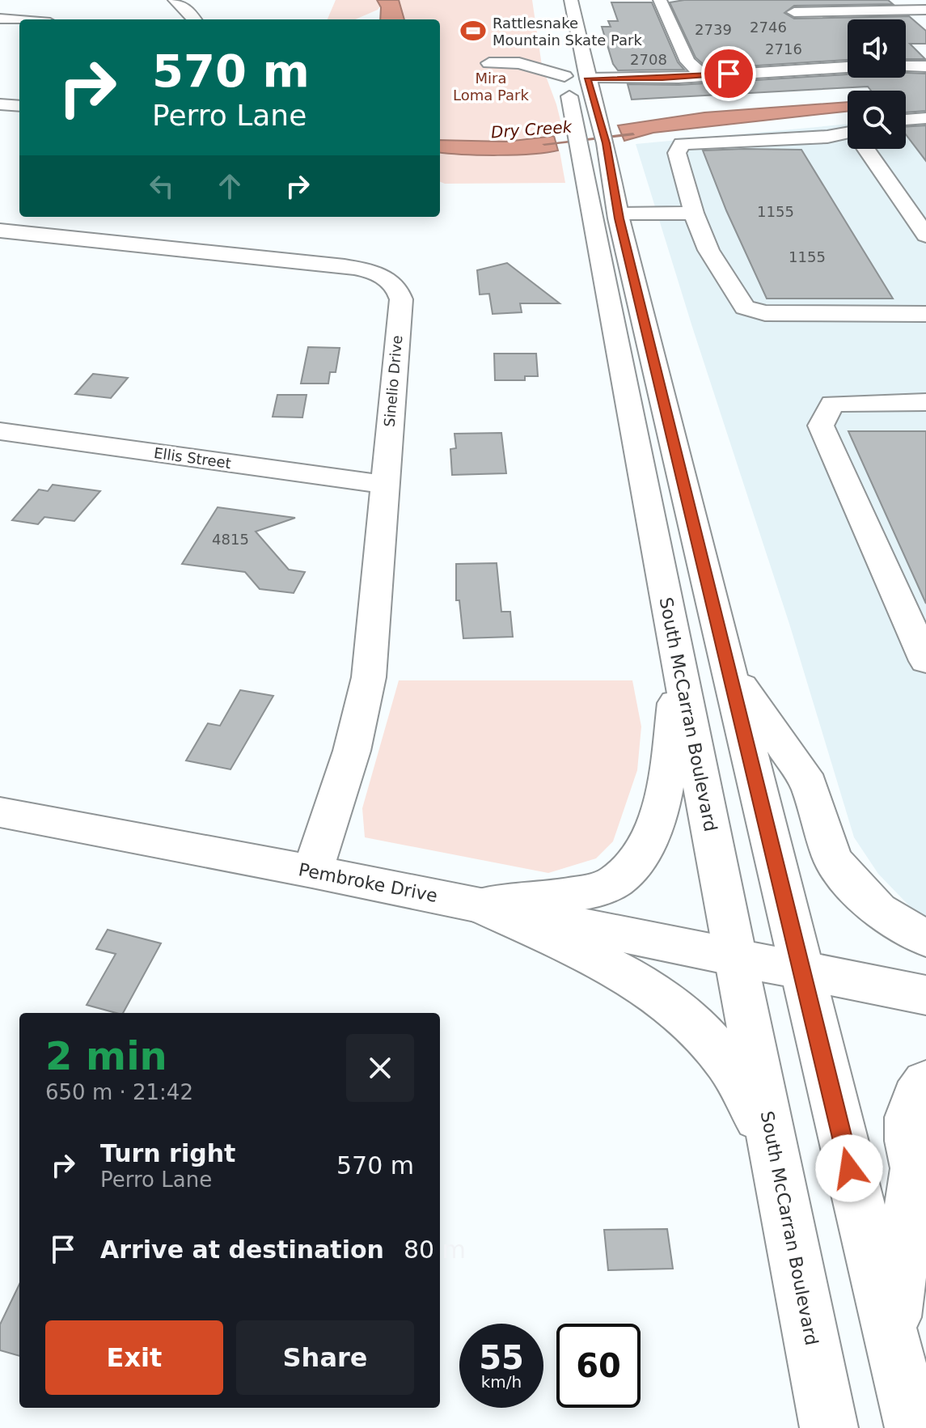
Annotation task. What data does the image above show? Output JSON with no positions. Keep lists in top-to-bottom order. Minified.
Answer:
{"streets":{"main road":["Sinelio Drive","Ellis Street","South McCarran Boulevard","Pembroke Drive"]},"crossings":[["Sinelio Drive","Ellis Street"],["Sinelio Drive","Pembroke Drive"],["South McCarran Boulevard","Pembroke Drive"]],"water":["Dry Creek"],"parks":["Mira Loma Park"],"places":{"sports":["Rattlesnake Mountain Skate Park"]},"house_numbers":["2746","2739","2716","2708","1155","1155","4815"],"page":{"turn":["570 m","Perro Lane"],"heading":["2 min","650 m · 21:42"],"list":[{"name":"Turn right","note":"Perro Lane","value":"570 m"},{"name":"Arrive at destination","value":"80 m"}],"buttons":["Exit","Share"],"speed":"55 km/h","limit":"60"}}
